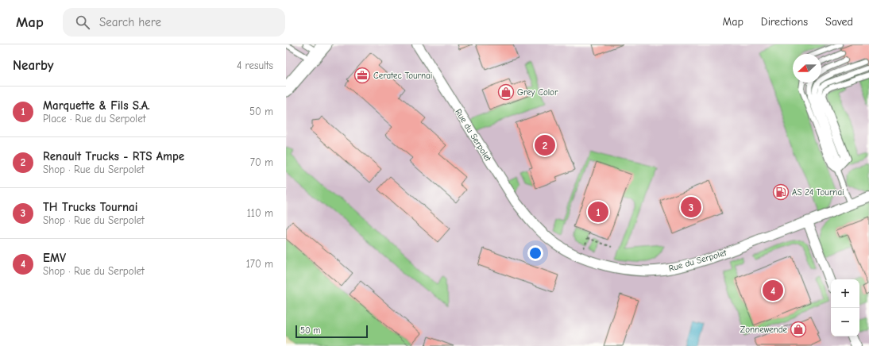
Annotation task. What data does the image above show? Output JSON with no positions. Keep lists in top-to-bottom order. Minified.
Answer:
{"streets":{"street":["Rue du Serpolet"]},"places":{"office":["Ceratec Tournai"],"shop":["Grey Color","Zonnewende"],"fuel station":["AS 24 Tournai"]},"scale_bar":"50 m","north":"left","page":{"header":"Map","search":"Search here","nav":["Map","Directions","Saved"],"heading":["Nearby","4 results"],"list":[{"mark":"1","name":"Marquette & Fils S.A.","note":"Place · Rue du Serpolet","value":"50 m"},{"mark":"2","name":"Renault Trucks - RTS Ampe","note":"Shop · Rue du Serpolet","value":"70 m"},{"mark":"3","name":"TH Trucks Tournai","note":"Shop · Rue du Serpolet","value":"110 m"},{"mark":"4","name":"EMV","note":"Shop · Rue du Serpolet","value":"170 m"}],"pins":["2","3","1","4"],"map_buttons":["+","−"],"scale":"50 m"}}
